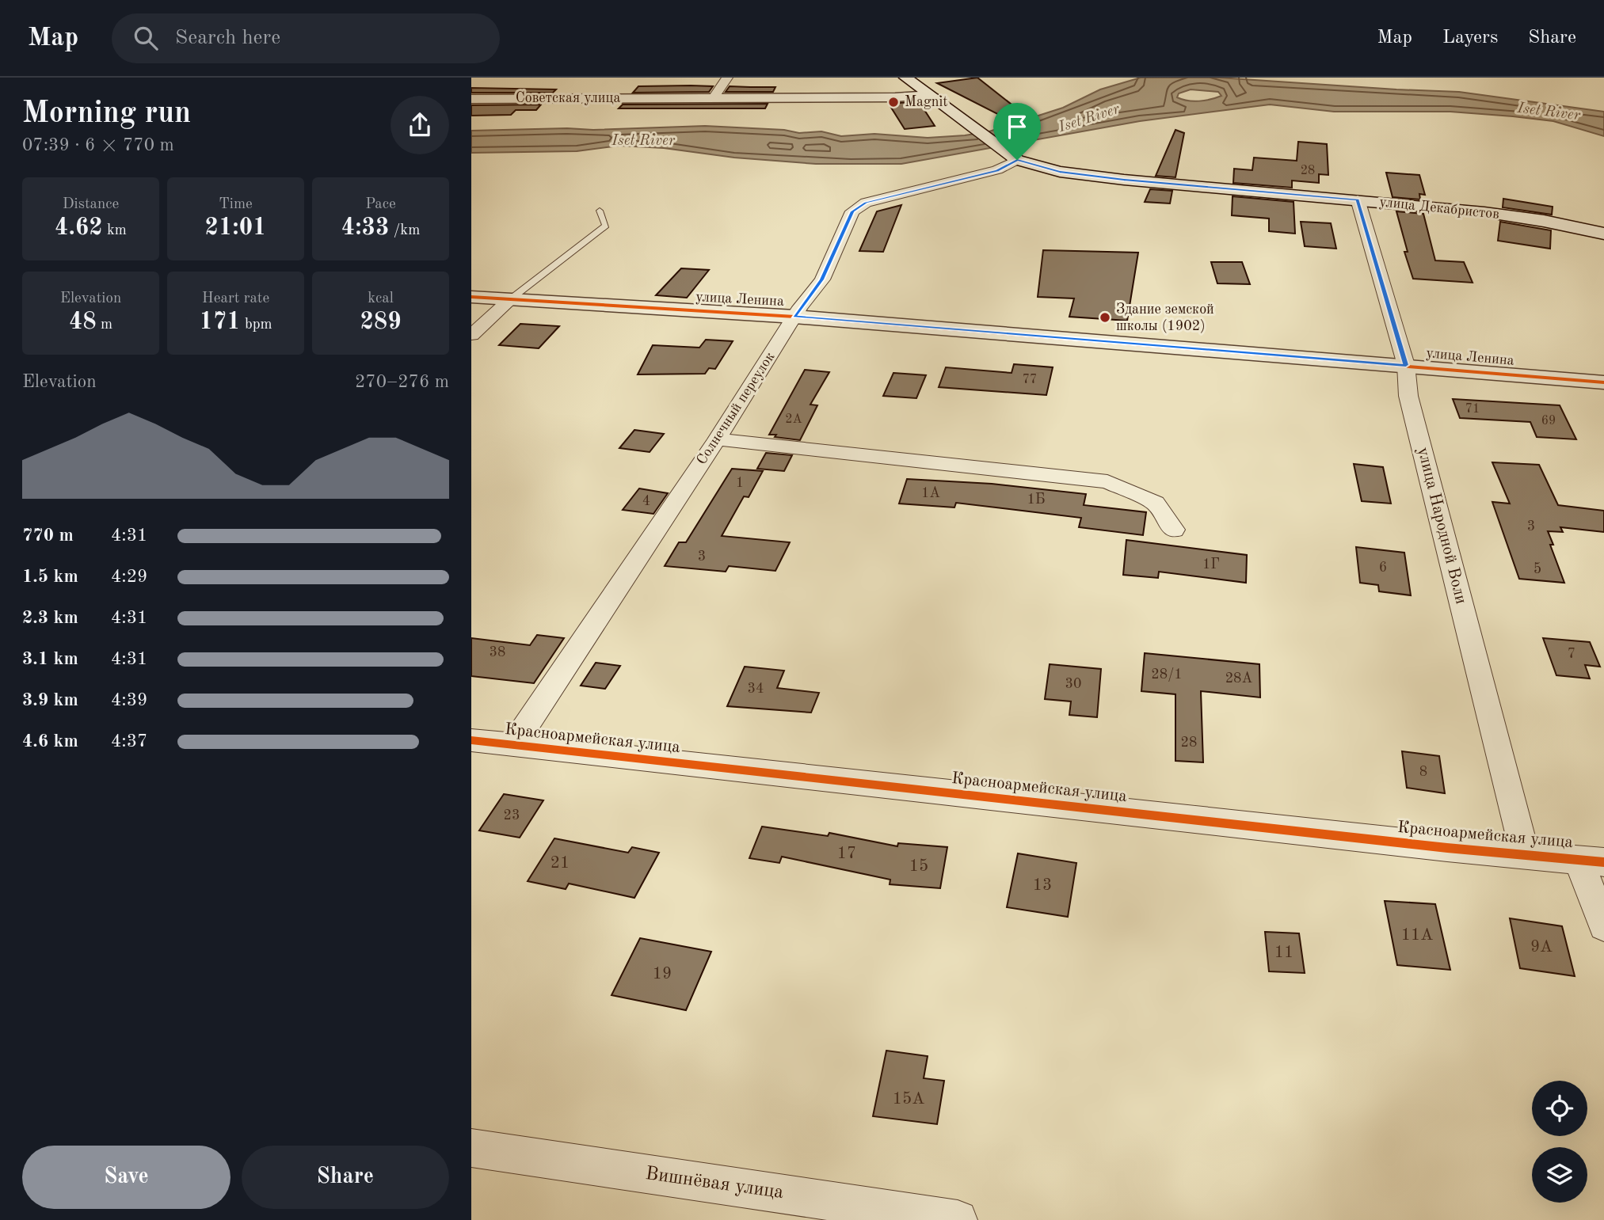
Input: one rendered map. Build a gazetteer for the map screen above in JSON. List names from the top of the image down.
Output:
{
  "streets": {
    "street": [
      "Советская улица",
      "улица Декабристов",
      "улица Ленина",
      "Солнечный переулок",
      "улица Народной Воли",
      "Красноармейская улица",
      "Вишнёвая улица"
    ]
  },
  "crossings": [
    ["улица Декабристов", "Солнечный переулок"],
    ["улица Декабристов", "улица Народной Воли"],
    ["улица Ленина", "Солнечный переулок"],
    ["улица Ленина", "улица Народной Воли"],
    ["Солнечный переулок", "Красноармейская улица"],
    ["улица Народной Воли", "Красноармейская улица"]
  ],
  "water": ["Iset River"],
  "places": ["Magnit", "Здание земской школы (1902)"],
  "house_numbers": [
    "28",
    "77",
    "71",
    "2А",
    "69",
    "1",
    "1А",
    "1Б",
    "4",
    "3",
    "3",
    "1Г",
    "6",
    "5",
    "38",
    "7",
    "28/1",
    "28А",
    "30",
    "34",
    "28",
    "8",
    "23",
    "17",
    "21",
    "15",
    "13",
    "11А",
    "9А",
    "11",
    "19",
    "15А"
  ],
  "page": {
    "header": "Map",
    "search": "Search here",
    "nav": ["Map", "Layers", "Share"],
    "heading": ["Morning run", "07:39 · 6 × 770 m"],
    "stats": [
      ["Distance", "4.62 km"],
      ["Time", "21:01"],
      ["Pace", "4:33 /km"],
      ["Elevation", "48 m"],
      ["Heart rate", "171 bpm"],
      ["kcal", "289"]
    ],
    "chart": ["Elevation", "270–276 m"],
    "list": [
      {
        "name": "770 m",
        "note": "4:31"
      },
      {
        "name": "1.5 km",
        "note": "4:29"
      },
      {
        "name": "2.3 km",
        "note": "4:31"
      },
      {
        "name": "3.1 km",
        "note": "4:31"
      },
      {
        "name": "3.9 km",
        "note": "4:39"
      },
      {
        "name": "4.6 km",
        "note": "4:37"
      }
    ],
    "buttons": ["Save", "Share"]
  }
}
